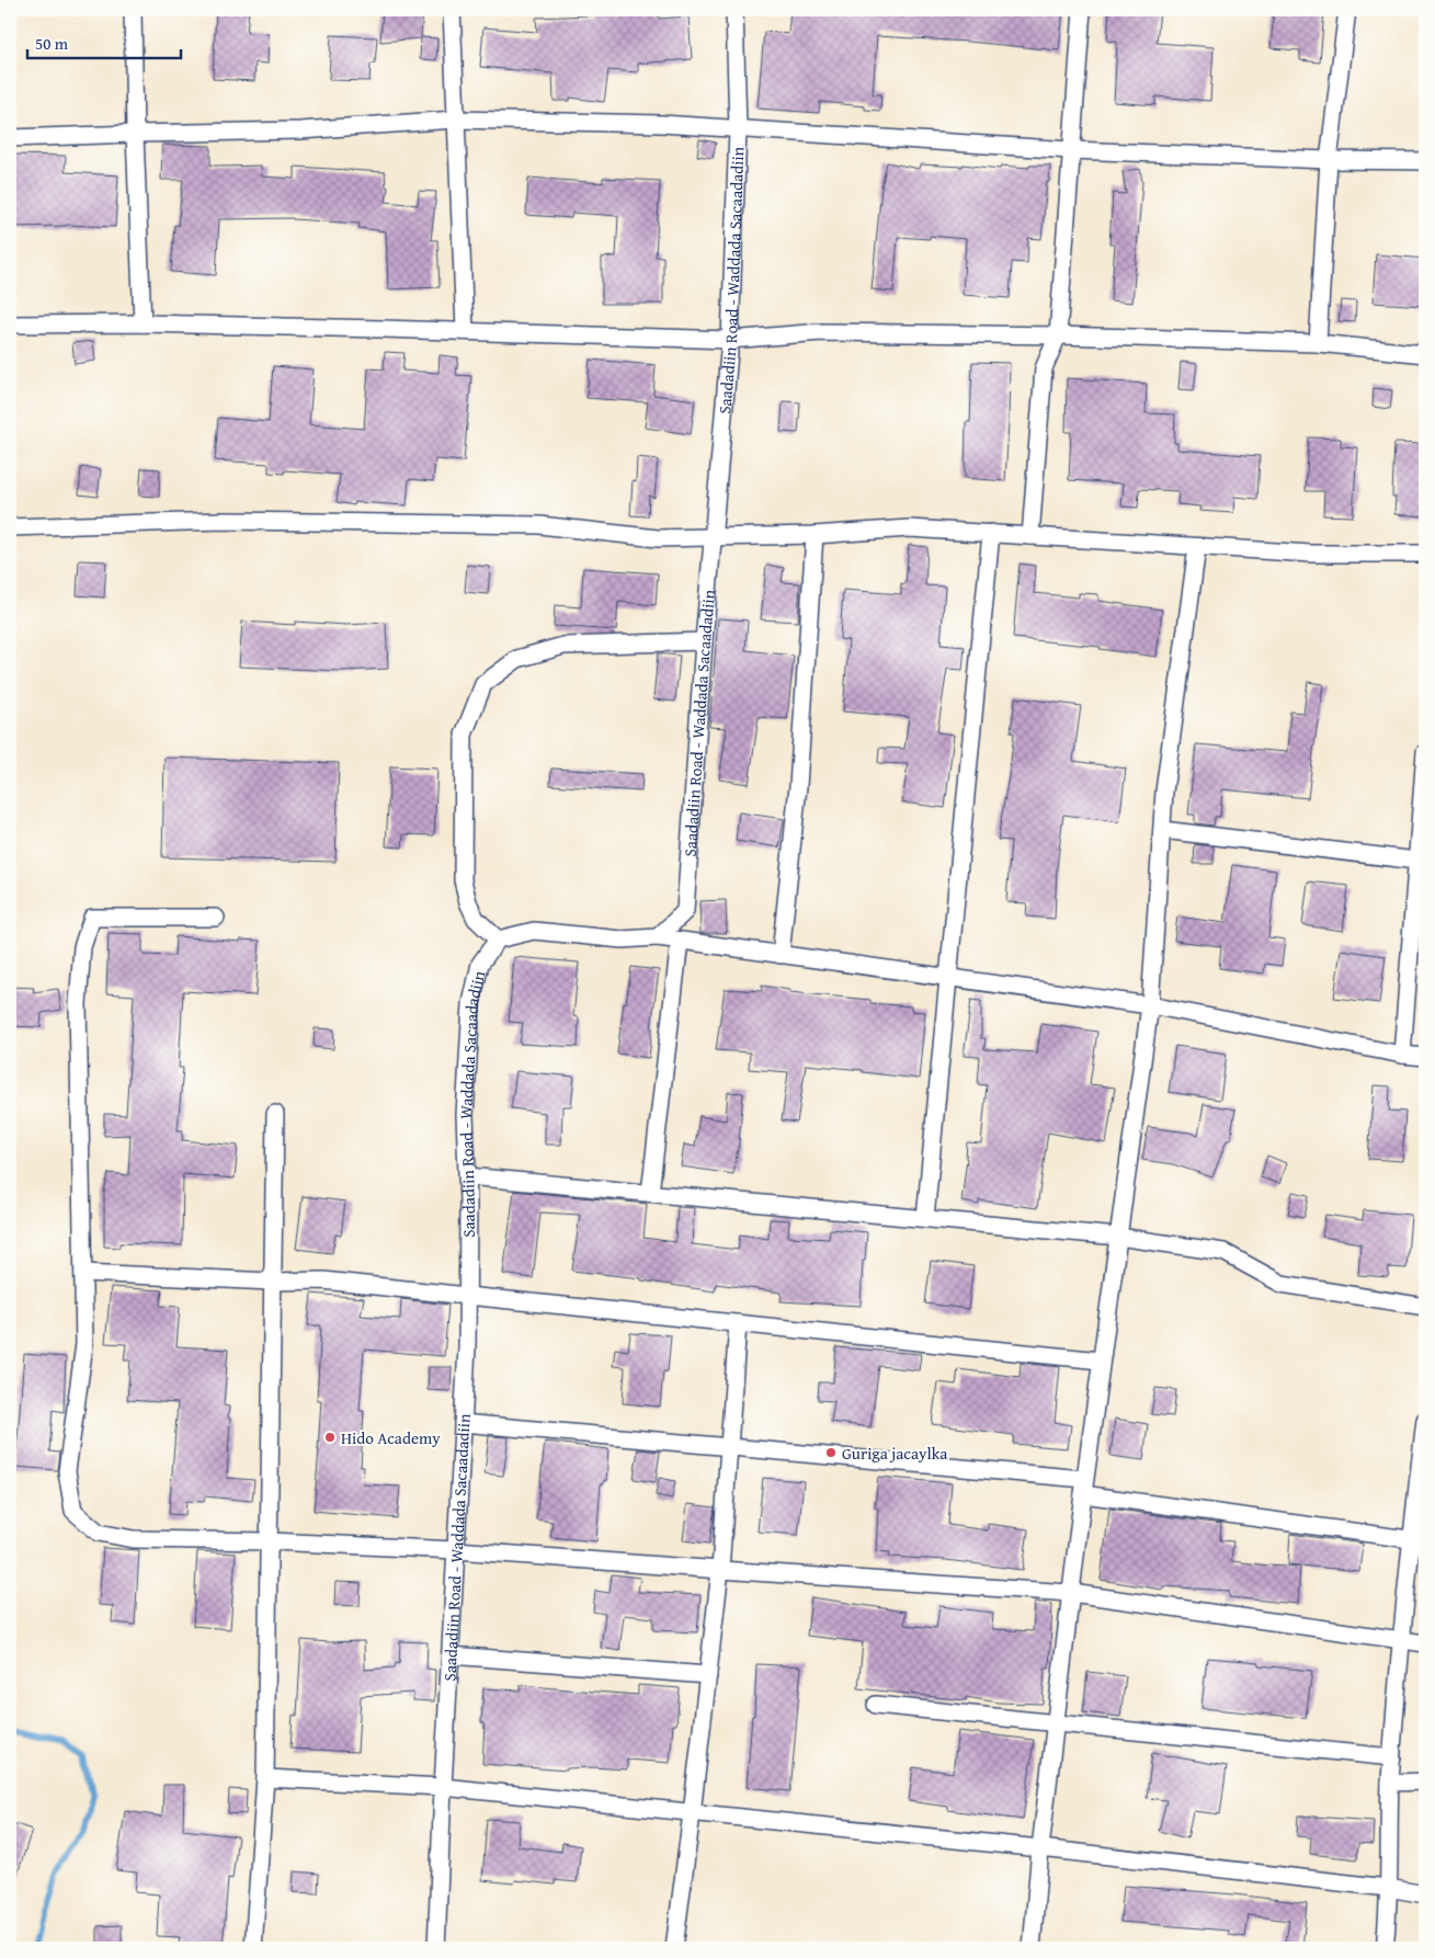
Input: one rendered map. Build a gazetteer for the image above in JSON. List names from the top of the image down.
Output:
{
  "streets": {
    "street": ["Saadadiin Road - Waddada Sacaadadiin"]
  },
  "places": ["Hido Academy", "Guriga jacaylka"],
  "scale_bar": "50 m"
}
